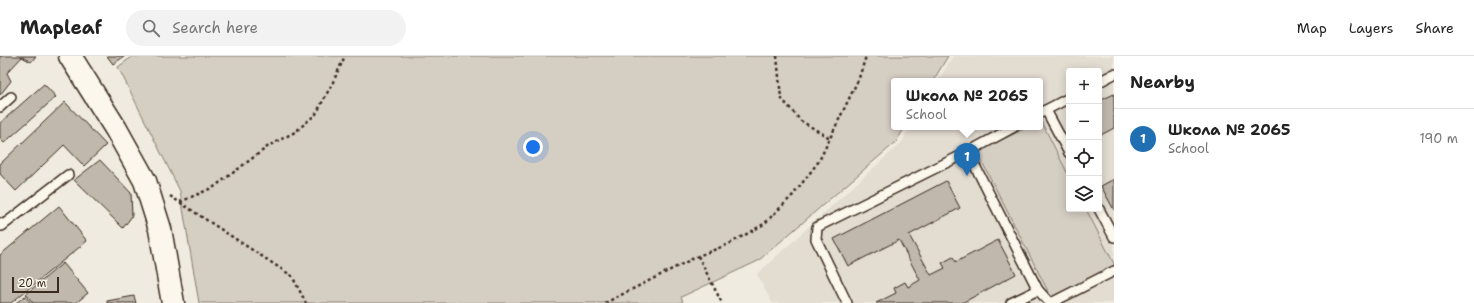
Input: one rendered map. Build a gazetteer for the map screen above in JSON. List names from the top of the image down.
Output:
{
  "scale_bar": "20 m",
  "page": {
    "header": "Mapleaf",
    "search": "Search here",
    "nav": ["Map", "Layers", "Share"],
    "heading": "Nearby",
    "map_buttons": ["+", "−"],
    "popup": ["Школа № 2065", "School"],
    "list": [
      {
        "mark": "1",
        "name": "Школа № 2065",
        "note": "School",
        "value": "190 m"
      }
    ],
    "pins": "1",
    "scale": "20 m"
  }
}
